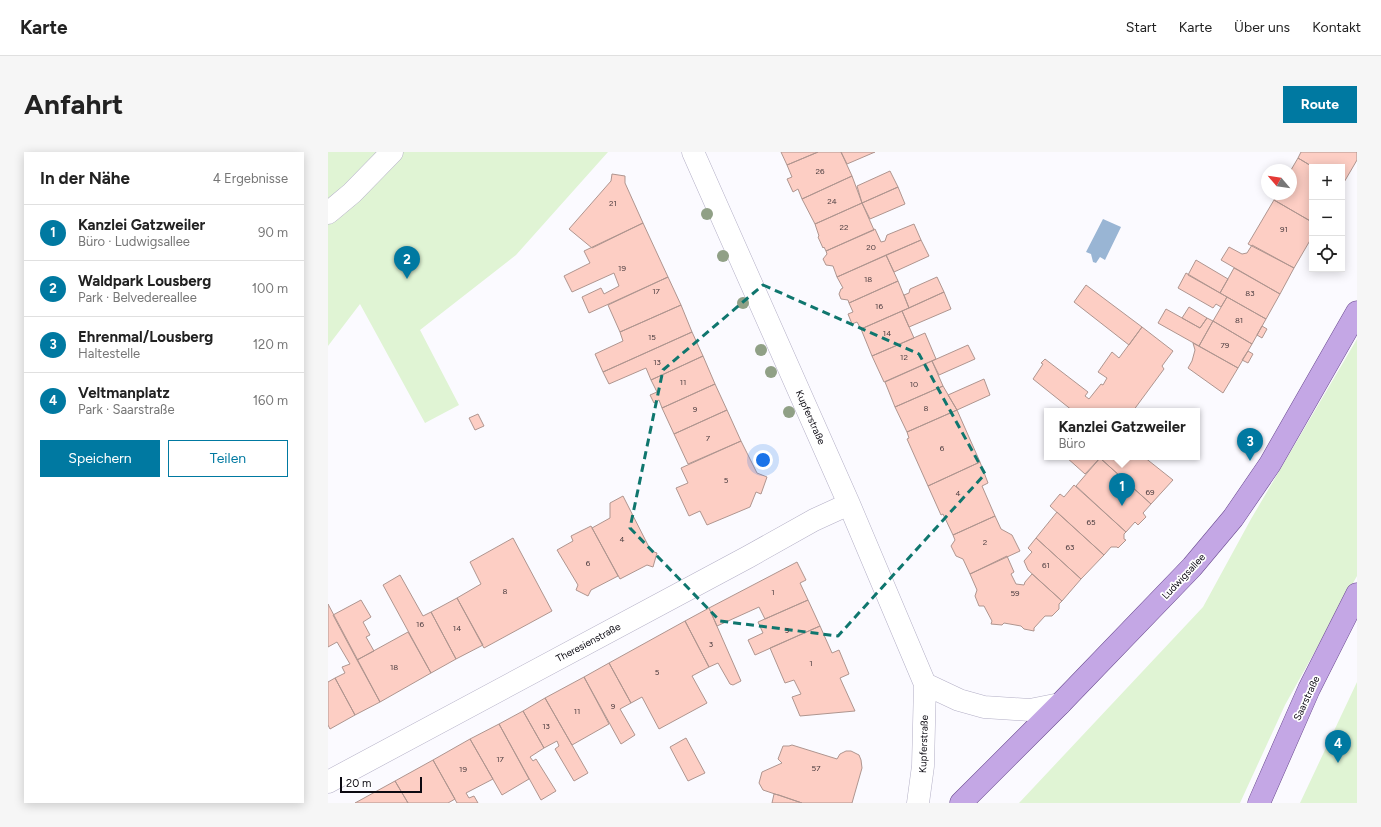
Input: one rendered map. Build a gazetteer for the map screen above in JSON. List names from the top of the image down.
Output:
{
  "streets": {
    "main road": ["Ludwigsallee", "Saarstraße"],
    "street": ["Kupferstraße", "Theresienstraße"]
  },
  "crossings": [
    ["Kupferstraße", "Theresienstraße"]
  ],
  "house_numbers": [
    "26",
    "24",
    "21",
    "22",
    "91",
    "20",
    "19",
    "18",
    "17",
    "83",
    "16",
    "81",
    "14",
    "15",
    "79",
    "12",
    "13",
    "11",
    "10",
    "8",
    "9",
    "7",
    "6",
    "5",
    "69",
    "4",
    "65",
    "4",
    "2",
    "63",
    "6",
    "61",
    "8",
    "1",
    "59",
    "16",
    "14",
    "3",
    "3",
    "1",
    "18",
    "5",
    "9",
    "11",
    "13",
    "17",
    "57",
    "19"
  ],
  "scale_bar": "20 m",
  "north": "top left",
  "page": {
    "header": "Karte",
    "nav": [
      "Start",
      "Karte",
      "Über uns",
      "Kontakt"
    ],
    "buttons": [
      "Route",
      ["Speichern", "Teilen"]
    ],
    "title": "Anfahrt",
    "heading": ["In der Nähe", "4 Ergebnisse"],
    "map_buttons": ["+", "−"],
    "list": [
      {
        "mark": "1",
        "name": "Kanzlei Gatzweiler",
        "note": "Büro · Ludwigsallee",
        "value": "90 m"
      },
      {
        "mark": "2",
        "name": "Waldpark Lousberg",
        "note": "Park · Belvedereallee",
        "value": "100 m"
      },
      {
        "mark": "3",
        "name": "Ehrenmal/Lousberg",
        "note": "Haltestelle",
        "value": "120 m"
      },
      {
        "mark": "4",
        "name": "Veltmanplatz",
        "note": "Park · Saarstraße",
        "value": "160 m"
      }
    ],
    "pins": [
      "2",
      "3",
      "1",
      "4"
    ],
    "popup": ["Kanzlei Gatzweiler", "Büro"],
    "scale": "20 m"
  }
}
